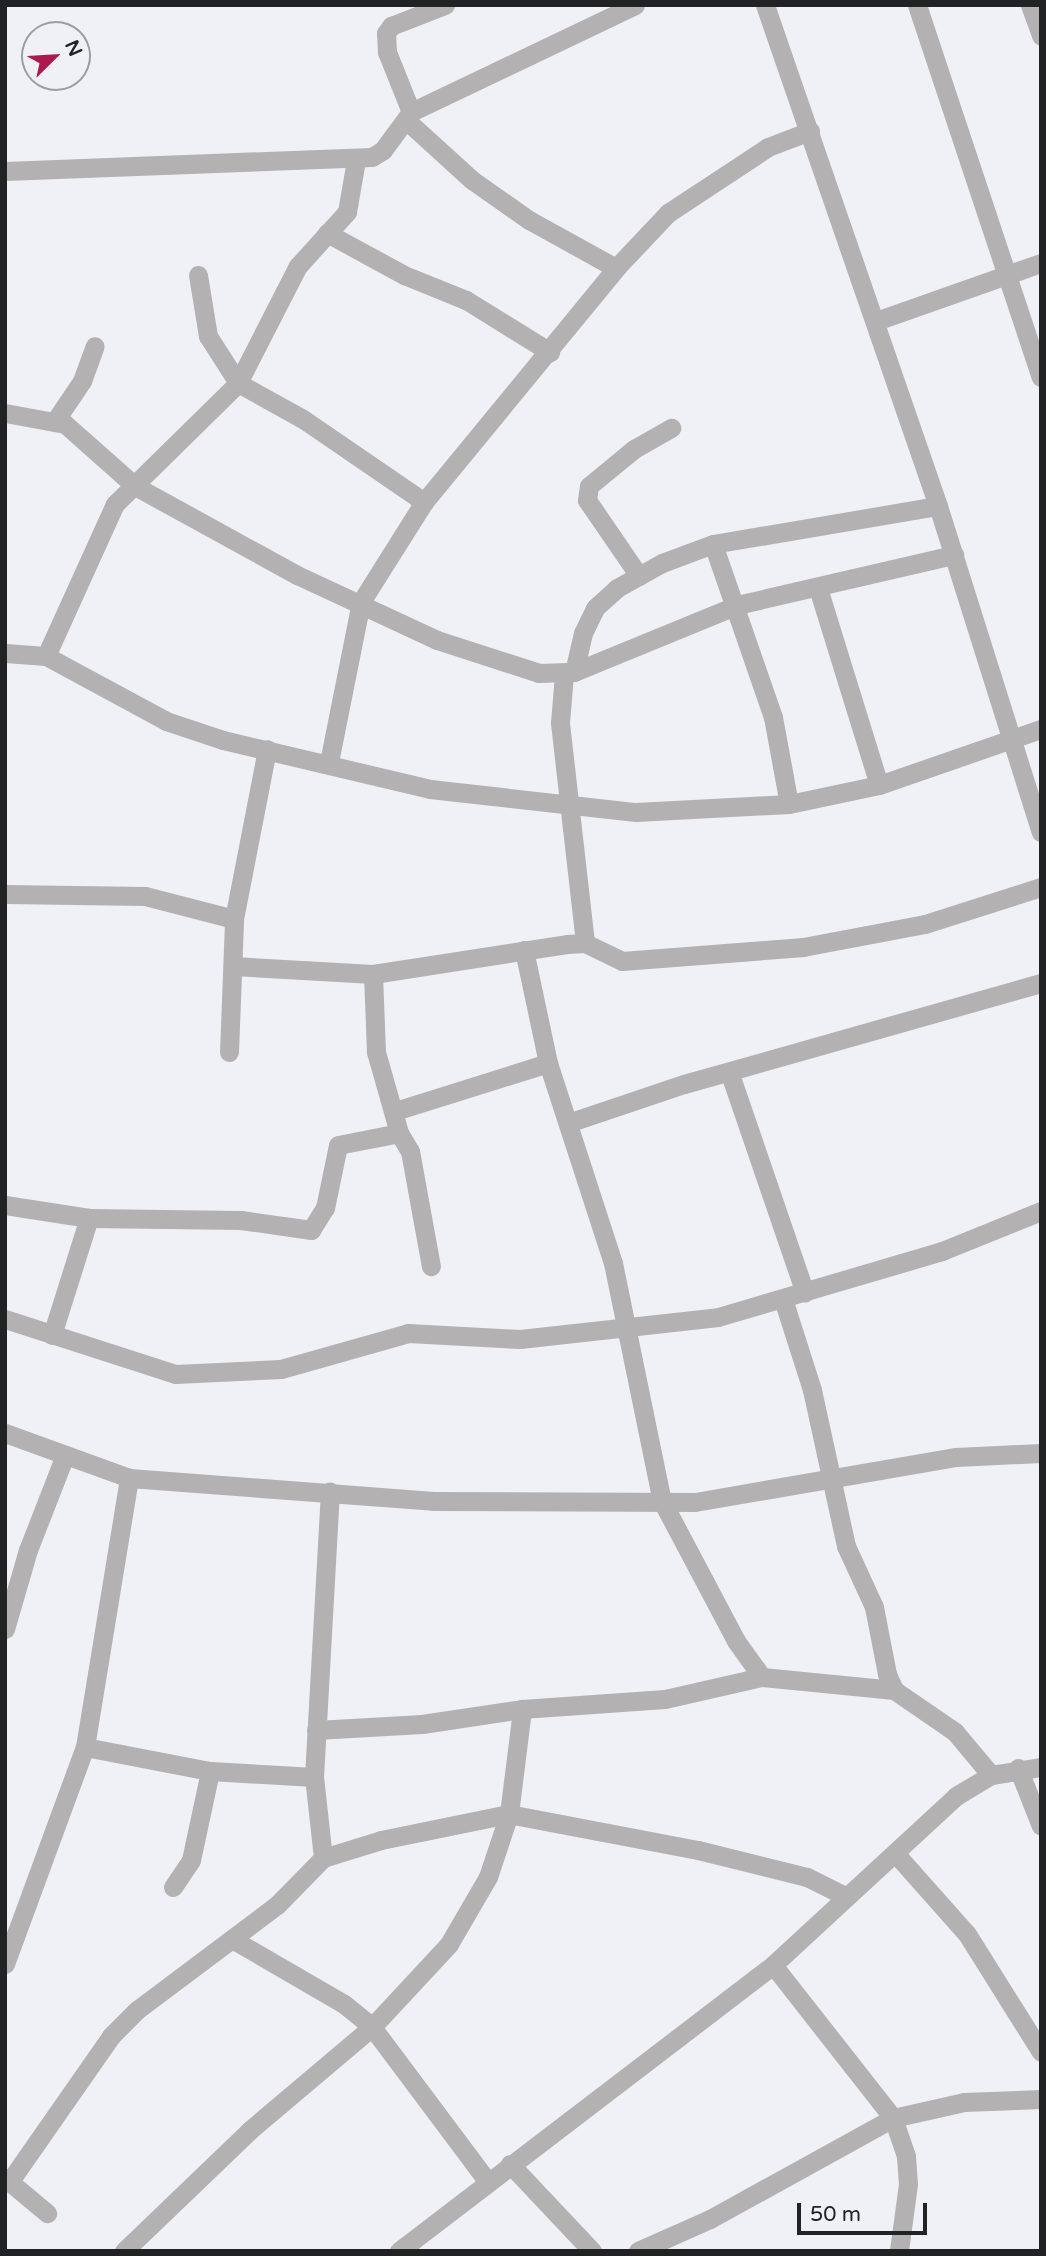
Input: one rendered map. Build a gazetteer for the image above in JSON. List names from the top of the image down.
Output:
{
  "scale_bar": "50 m",
  "north": "top right"
}
